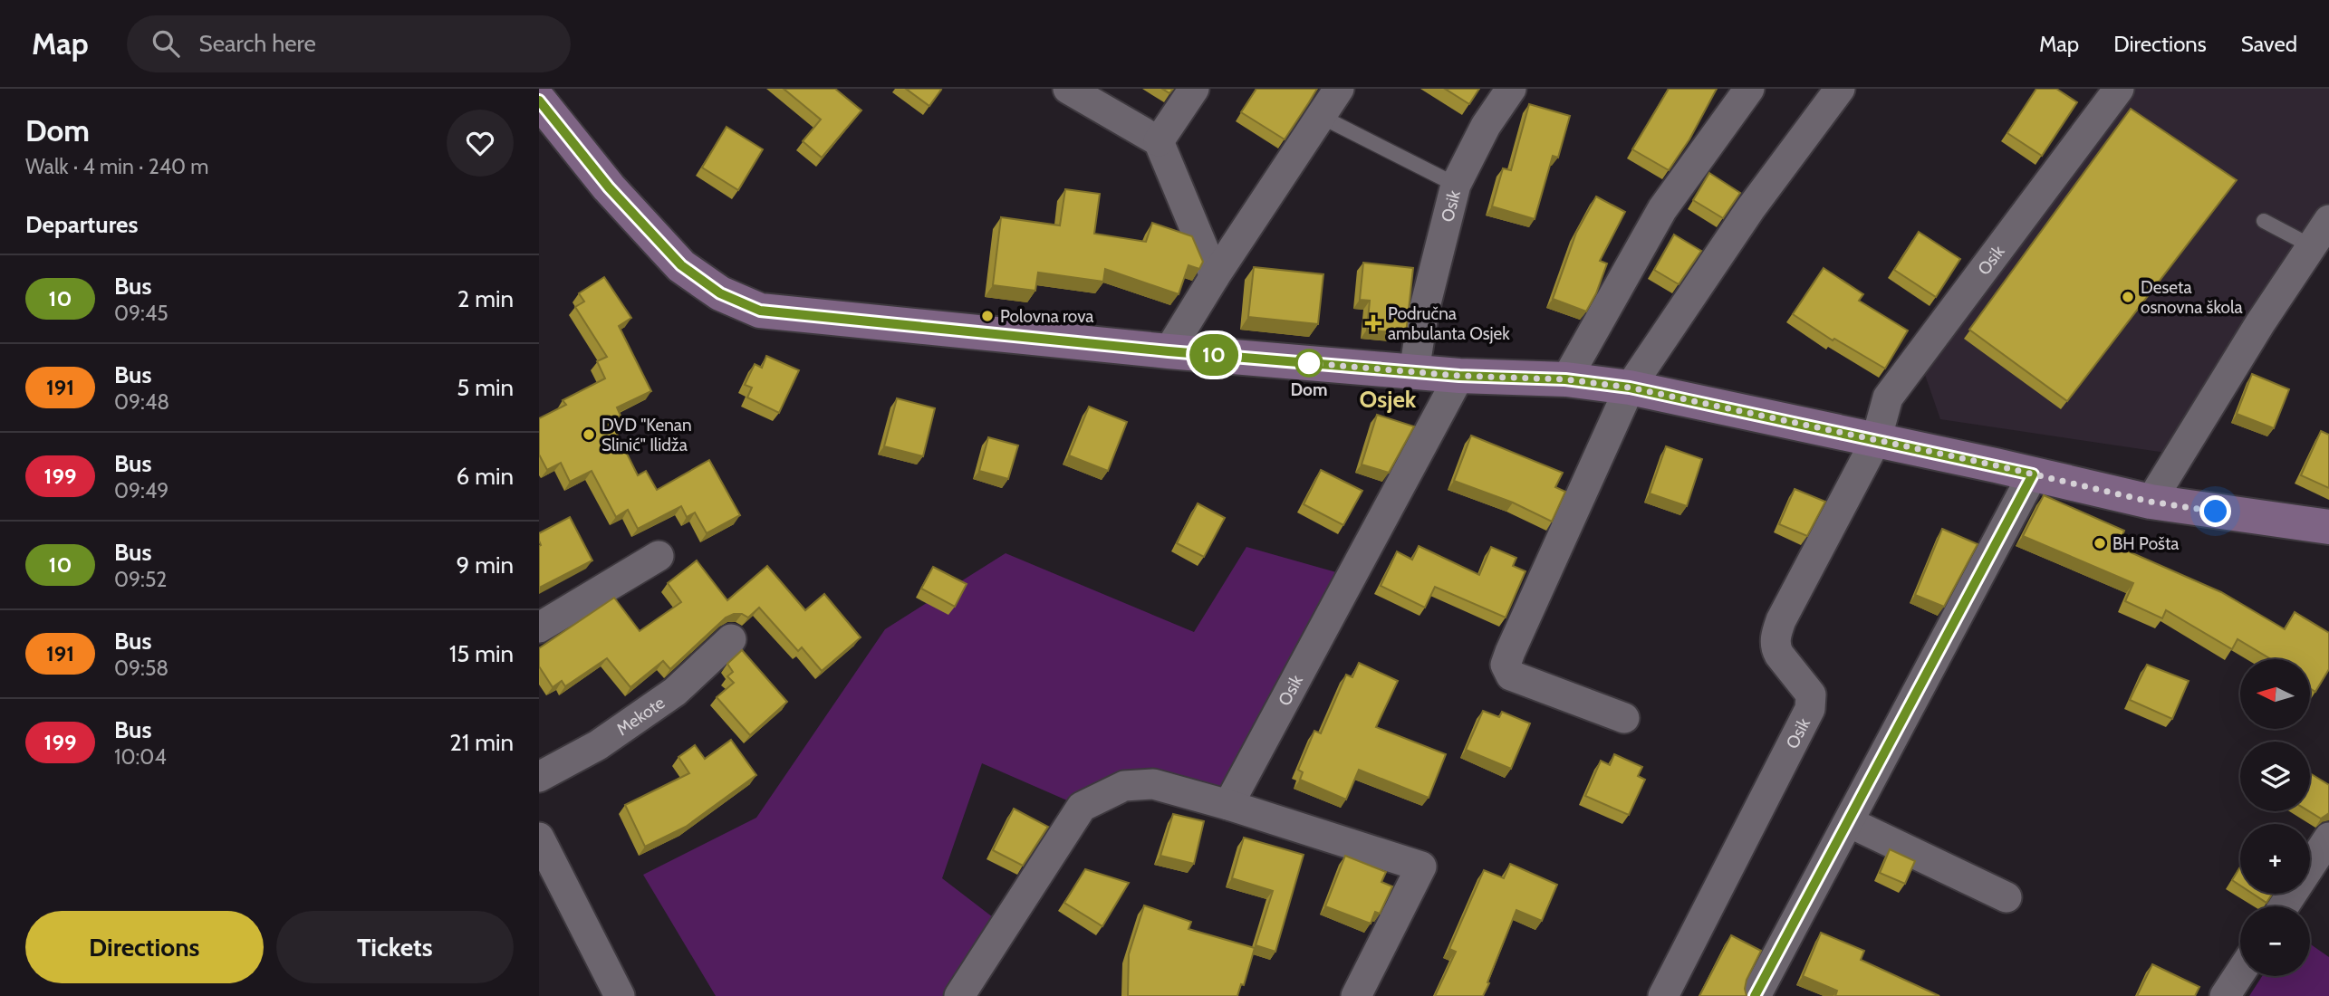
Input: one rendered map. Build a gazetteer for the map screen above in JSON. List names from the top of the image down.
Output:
{
  "streets": {
    "street": ["Osik", "Mekote"]
  },
  "districts": ["Osjek"],
  "places": {
    "other": [
      "Deseta osnovna škola",
      "Polovna rova",
      "Dom",
      "DVD \"Kenan Slinić\" Ilidža",
      "BH Pošta"
    ],
    "health": ["Područna ambulanta Osjek"]
  },
  "lines": ["bus line 10"],
  "north": "left",
  "page": {
    "header": "Map",
    "search": "Search here",
    "nav": ["Map", "Directions", "Saved"],
    "heading": [
      ["Dom", "Walk · 4 min · 240 m"],
      "Departures"
    ],
    "on_map": "10",
    "list": [
      {
        "mark": "10",
        "name": "Bus",
        "note": "09:45",
        "value": "2 min"
      },
      {
        "mark": "191",
        "name": "Bus",
        "note": "09:48",
        "value": "5 min"
      },
      {
        "mark": "199",
        "name": "Bus",
        "note": "09:49",
        "value": "6 min"
      },
      {
        "mark": "10",
        "name": "Bus",
        "note": "09:52",
        "value": "9 min"
      },
      {
        "mark": "191",
        "name": "Bus",
        "note": "09:58",
        "value": "15 min"
      },
      {
        "mark": "199",
        "name": "Bus",
        "note": "10:04",
        "value": "21 min"
      }
    ],
    "map_buttons": ["+", "−"],
    "buttons": ["Directions", "Tickets"]
  }
}
